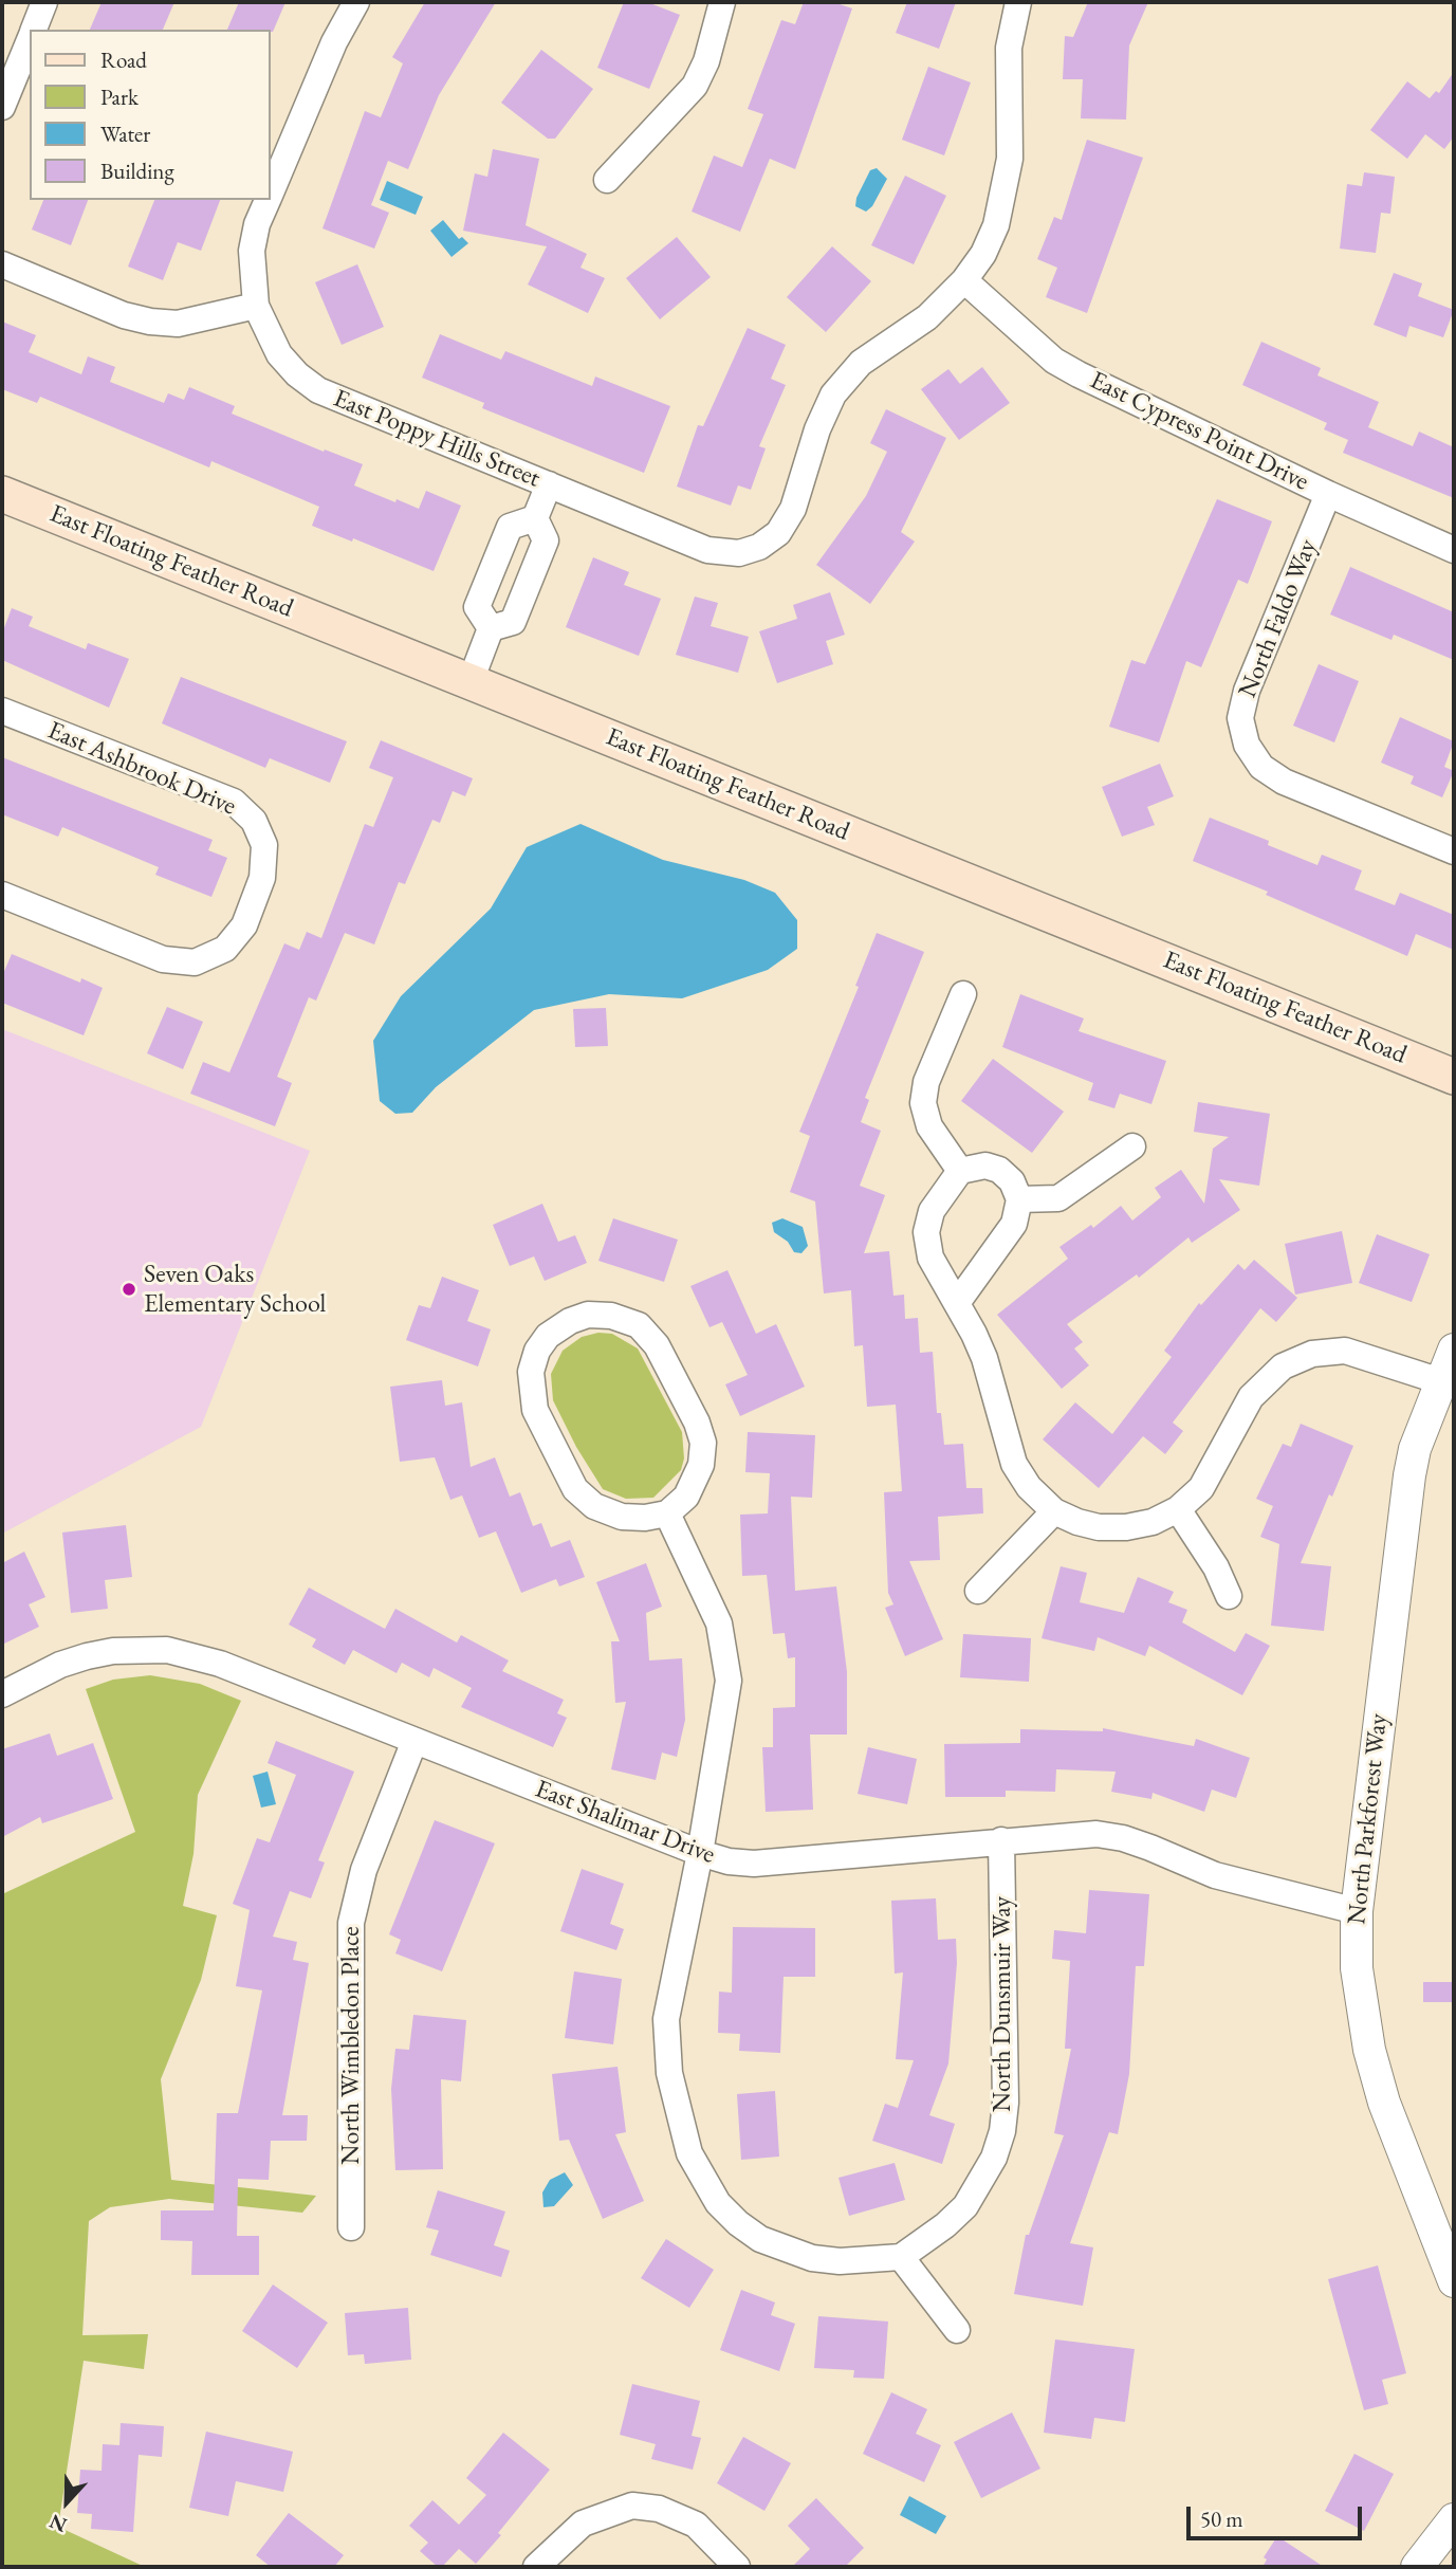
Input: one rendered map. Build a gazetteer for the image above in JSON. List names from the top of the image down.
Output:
{
  "streets": {
    "main road": ["East Floating Feather Road"],
    "street": [
      "East Cypress Point Drive",
      "East Poppy Hills Street",
      "North Faldo Way",
      "East Ashbrook Drive",
      "North Parkforest Way",
      "East Shalimar Drive",
      "North Dunsmuir Way",
      "North Wimbledon Place"
    ]
  },
  "crossings": [
    ["East Cypress Point Drive", "East Poppy Hills Street"],
    ["East Cypress Point Drive", "North Faldo Way"],
    ["North Parkforest Way", "East Shalimar Drive"],
    ["East Shalimar Drive", "North Dunsmuir Way"],
    ["East Shalimar Drive", "North Wimbledon Place"]
  ],
  "places": ["Seven Oaks Elementary School"],
  "legend": [
    "Road",
    "Park",
    "Water",
    "Building"
  ],
  "scale_bar": "50 m",
  "north": "bottom"
}
